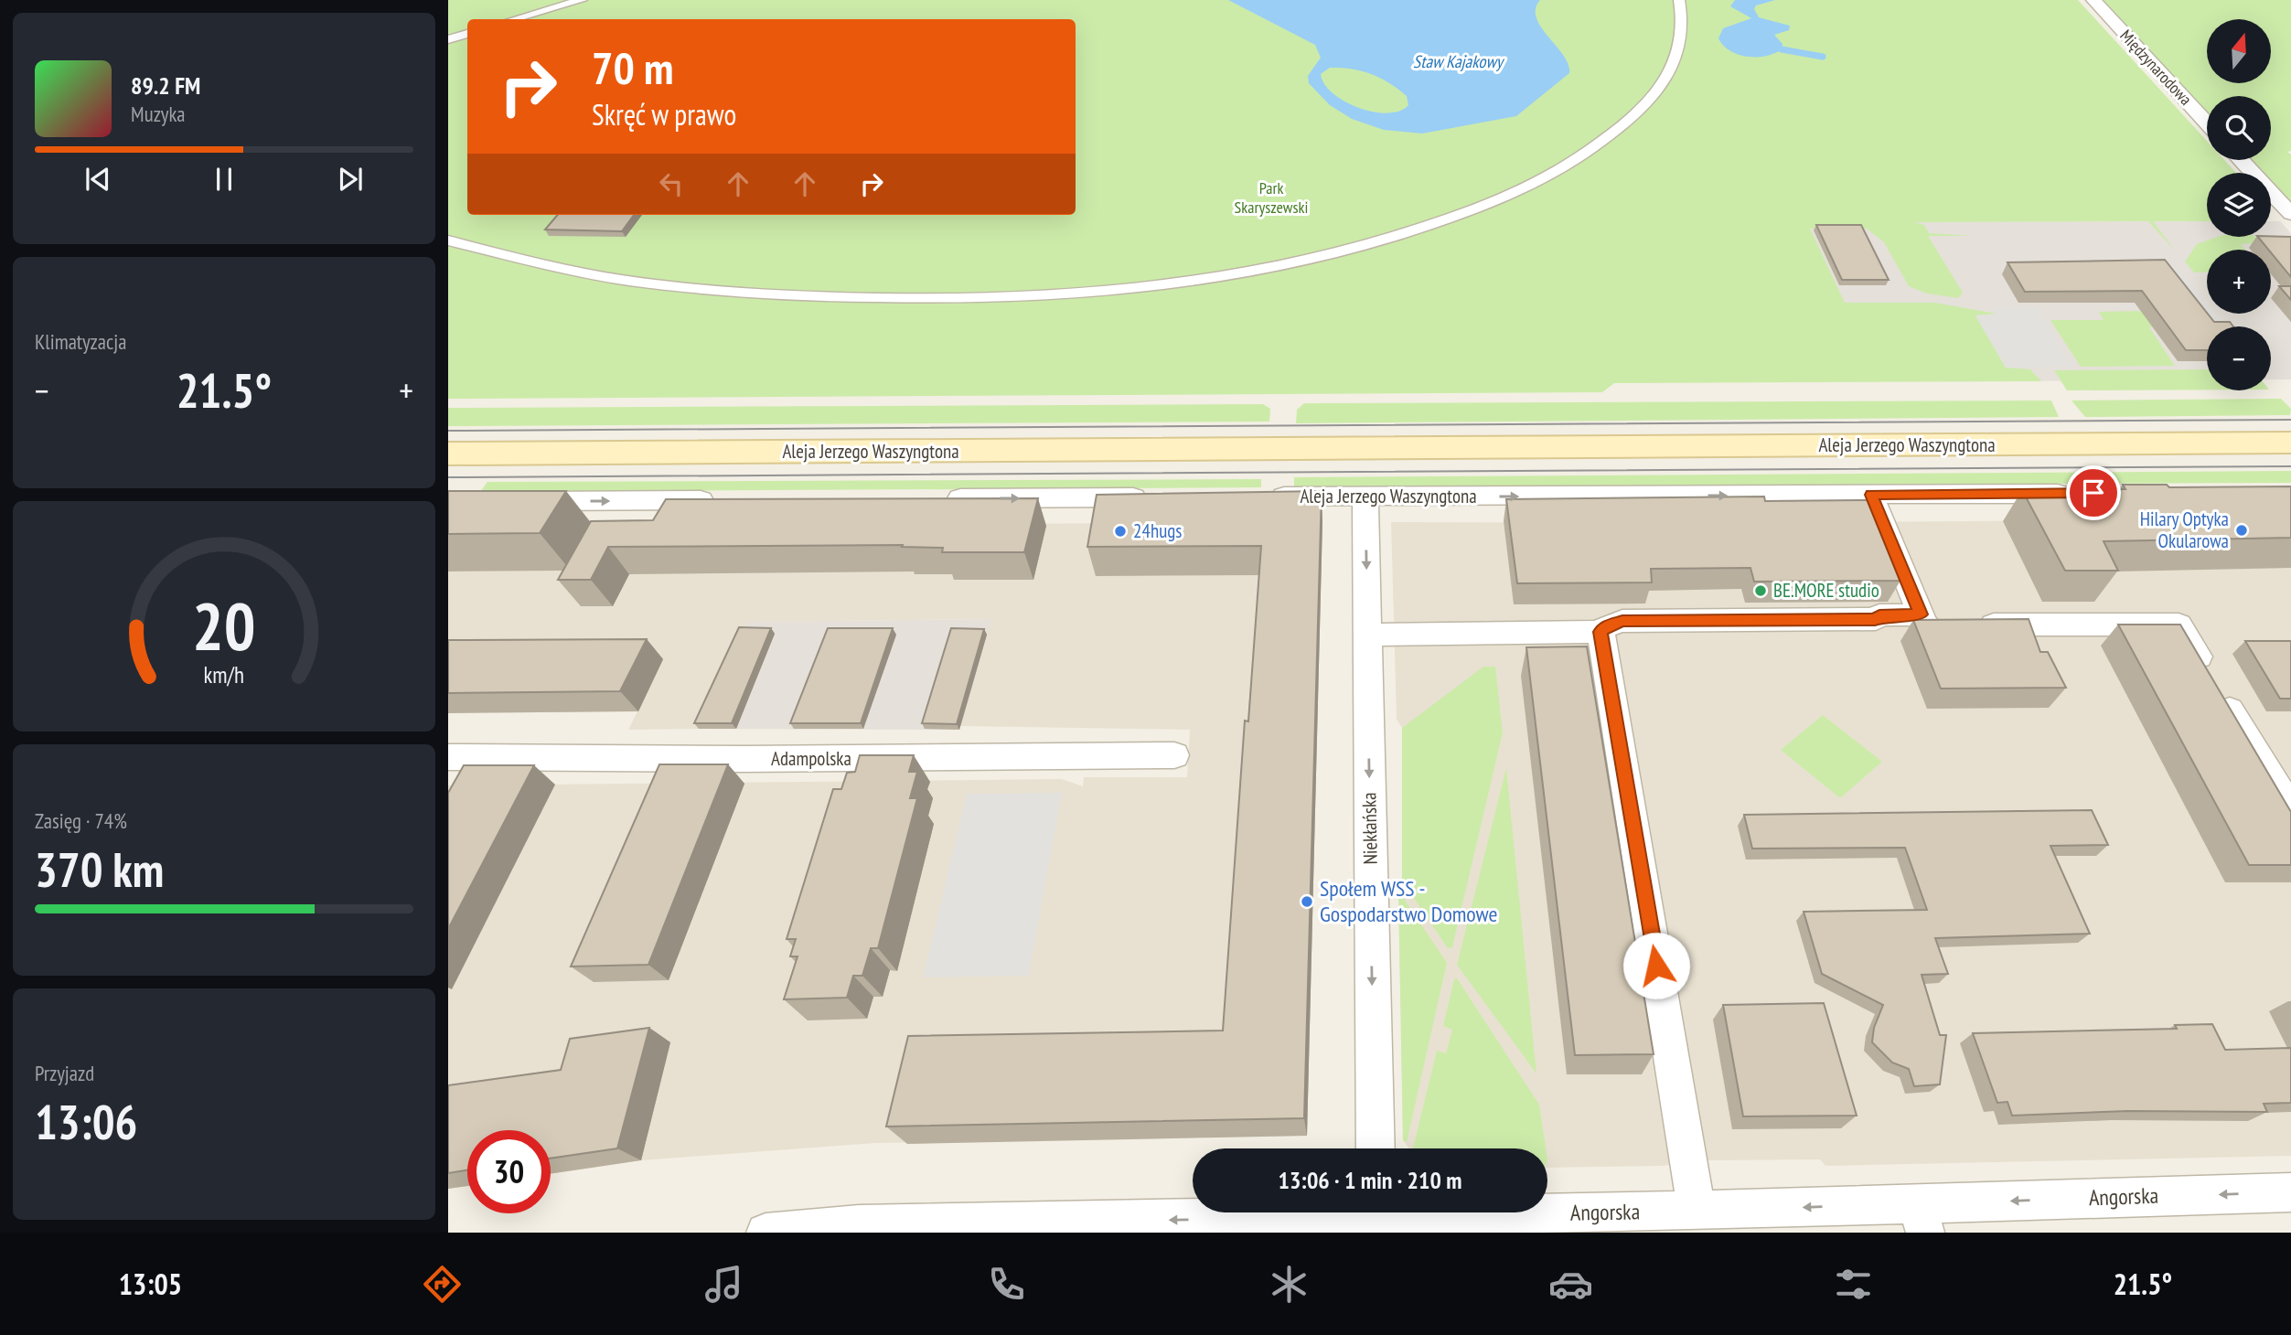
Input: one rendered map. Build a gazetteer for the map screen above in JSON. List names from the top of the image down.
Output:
{
  "streets": {
    "main road": ["Aleja Jerzego Waszyngtona"],
    "street": [
      "Międzynarodowa",
      "Adampolska",
      "Niekłańska",
      "Angorska"
    ]
  },
  "crossings": [
    ["Aleja Jerzego Waszyngtona", "Niekłańska"]
  ],
  "one_way": ["Niekłańska", "Angorska"],
  "water": ["Staw Kajakowy"],
  "parks": ["Park Skaryszewski"],
  "places": [
    "Hilary Optyka Okularowa",
    "24hugs",
    "BE.MORE studio",
    "Społem WSS - Gospodarstwo Domowe"
  ],
  "north": "top",
  "page": {
    "map_buttons": ["+", "−"],
    "turn": ["70 m", "Skręć w prawo"],
    "song": ["89.2 FM", "Muzyka"],
    "tile": [
      "Klimatyzacja",
      ["Zasięg · 74%", "370 km"],
      ["Przyjazd", "13:06"]
    ],
    "heat": ["−", "21.5°", "+"],
    "limit": "30",
    "trip": "13:06 · 1 min · 210 m",
    "tabs": ["13:05", "21.5°"],
    "gauge": ["20", "km/h"]
  }
}
